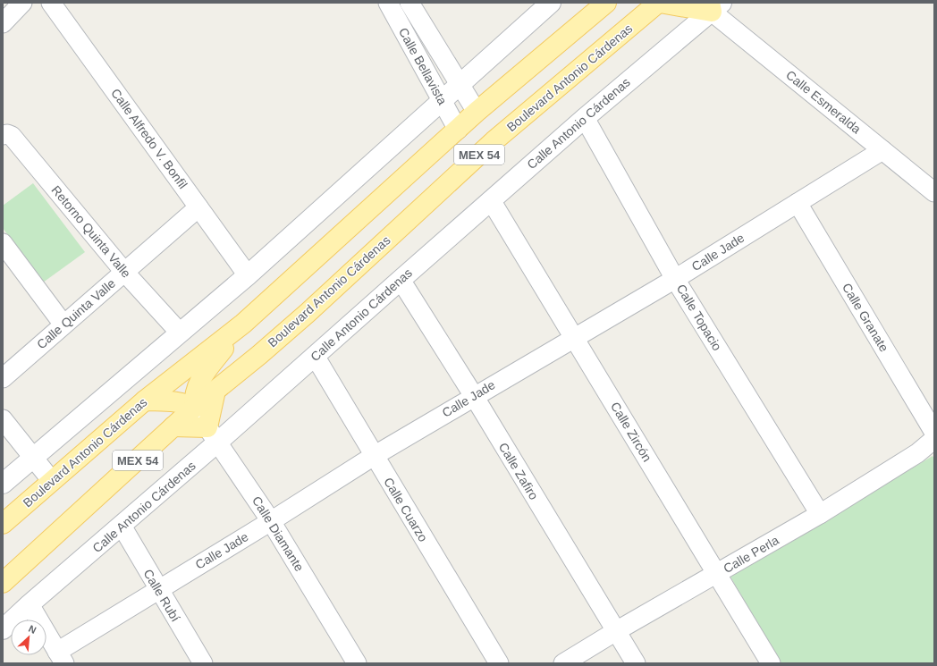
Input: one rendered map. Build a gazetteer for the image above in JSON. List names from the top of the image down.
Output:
{
  "streets": {
    "main road": ["Boulevard Antonio Cárdenas", "MEX 54"],
    "street": [
      "Calle Bellavista",
      "Calle Esmeralda",
      "Calle Antonio Cárdenas",
      "Calle Alfredo V. Bonfil",
      "Retorno Quinta Valle",
      "Calle Jade",
      "Calle Quinta Valle",
      "Calle Topacio",
      "Calle Granate",
      "Calle Zircón",
      "Calle Zafiro",
      "Calle Cuarzo",
      "Calle Diamante",
      "Calle Perla",
      "Calle Rubí"
    ]
  },
  "crossings": [
    ["Calle Bellavista", "Boulevard Antonio Cárdenas"],
    ["Boulevard Antonio Cárdenas", "Calle Diamante"],
    ["Calle Esmeralda", "Calle Antonio Cárdenas"],
    ["Calle Esmeralda", "Calle Jade"],
    ["Calle Antonio Cárdenas", "Calle Topacio"],
    ["Calle Antonio Cárdenas", "Calle Zircón"],
    ["Calle Antonio Cárdenas", "Calle Zafiro"],
    ["Calle Antonio Cárdenas", "Calle Cuarzo"],
    ["Calle Antonio Cárdenas", "Calle Diamante"],
    ["Calle Antonio Cárdenas", "Calle Rubí"],
    ["Calle Alfredo V. Bonfil", "Calle Quinta Valle"],
    ["Retorno Quinta Valle", "Calle Quinta Valle"],
    ["Calle Jade", "Calle Topacio"],
    ["Calle Jade", "Calle Granate"],
    ["Calle Jade", "Calle Zircón"],
    ["Calle Jade", "Calle Zafiro"],
    ["Calle Jade", "Calle Cuarzo"],
    ["Calle Jade", "Calle Diamante"],
    ["Calle Jade", "Calle Rubí"],
    ["Calle Topacio", "Calle Perla"],
    ["Calle Zircón", "Calle Perla"],
    ["Calle Zafiro", "Calle Perla"]
  ],
  "north": "top right"
}
